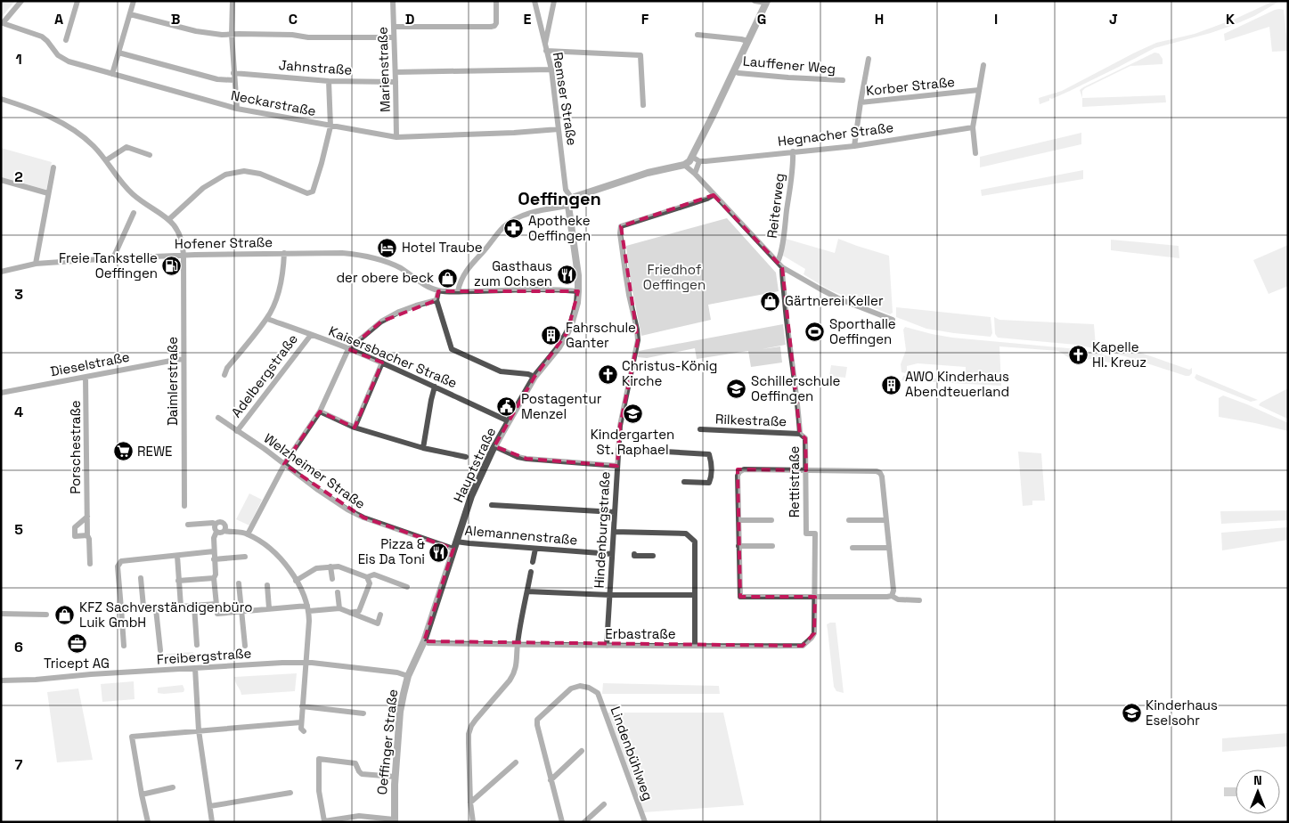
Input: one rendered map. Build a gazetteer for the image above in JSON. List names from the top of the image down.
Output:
{
  "streets": {
    "street": [
      "Lauffener Weg",
      "Jahnstraße",
      "Marienstraße",
      "Korber Straße",
      "Remser Straße",
      "Neckarstraße",
      "Hegnacher Straße",
      "Reiterweg",
      "Hofener Straße",
      "Kaisersbacher Straße",
      "Dieselstraße",
      "Adelbergstraße",
      "Daimlerstraße",
      "Rilkestraße",
      "Porschestraße",
      "Hauptstraße",
      "Welzheimer Straße",
      "Rettistraße",
      "Hindenburgstraße",
      "Alemannenstraße",
      "Erbastraße",
      "Freibergstraße",
      "Oeffinger Straße",
      "Lindenbühlweg"
    ]
  },
  "crossings": [
    ["Jahnstraße", "Marienstraße"],
    ["Marienstraße", "Neckarstraße"],
    ["Korber Straße", "Hegnacher Straße"],
    ["Remser Straße", "Neckarstraße"],
    ["Hegnacher Straße", "Reiterweg"],
    ["Hofener Straße", "Daimlerstraße"],
    ["Kaisersbacher Straße", "Adelbergstraße"],
    ["Kaisersbacher Straße", "Hauptstraße"],
    ["Dieselstraße", "Daimlerstraße"],
    ["Dieselstraße", "Porschestraße"],
    ["Adelbergstraße", "Welzheimer Straße"],
    ["Rilkestraße", "Rettistraße"],
    ["Hauptstraße", "Welzheimer Straße"],
    ["Hauptstraße", "Alemannenstraße"],
    ["Hauptstraße", "Erbastraße"],
    ["Hauptstraße", "Oeffinger Straße"],
    ["Welzheimer Straße", "Alemannenstraße"],
    ["Rettistraße", "Erbastraße"],
    ["Hindenburgstraße", "Alemannenstraße"],
    ["Hindenburgstraße", "Erbastraße"],
    ["Erbastraße", "Oeffinger Straße"],
    ["Freibergstraße", "Oeffinger Straße"]
  ],
  "districts": ["Oeffingen"],
  "parks": ["Friedhof Oeffingen"],
  "places": {
    "pharmacy": ["Apotheke Oeffingen"],
    "hotel": ["Hotel Traube"],
    "fuel station": ["Freie Tankstelle Oeffingen"],
    "restaurant": ["Gasthaus zum Ochsen", "Pizza & Eis Da Toni"],
    "shop": ["der obere beck", "Gärtnerei Keller", "KFZ Sachverständigenbüro Luik GmbH"],
    "sports": ["Sporthalle Oeffingen"],
    "building": ["Fahrschule Ganter", "AWO Kinderhaus Abendteuerland"],
    "church": ["Kapelle Hl. Kreuz", "Christus-König Kirche"],
    "school or university": ["Schillerschule Oeffingen", "Kindergarten St. Raphael", "Kinderhaus Eselsohr"],
    "public building": ["Postagentur Menzel"],
    "supermarket": ["REWE"],
    "office": ["Tricept AG"]
  },
  "north": "top",
  "grid": {
    "columns": [
      "A",
      "B",
      "C",
      "D",
      "E",
      "F",
      "G",
      "H",
      "I",
      "J",
      "K"
    ],
    "rows": [
      "1",
      "2",
      "3",
      "4",
      "5",
      "6",
      "7"
    ]
  }
}
